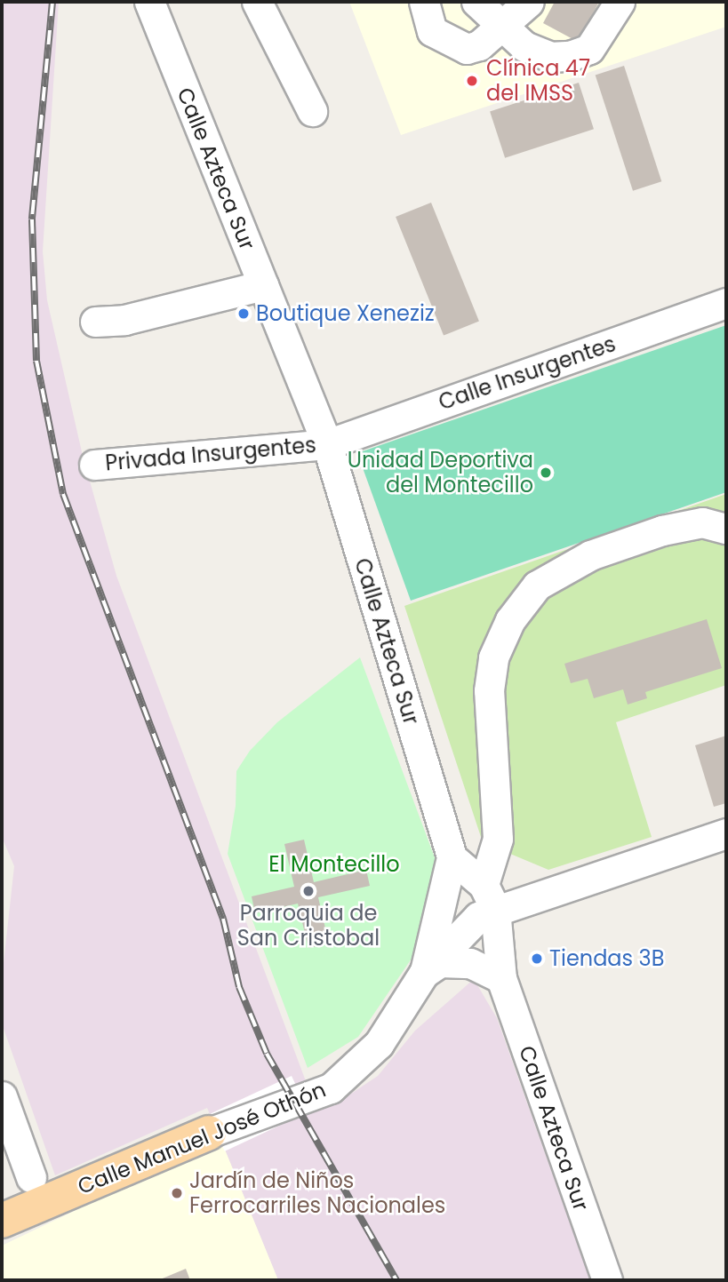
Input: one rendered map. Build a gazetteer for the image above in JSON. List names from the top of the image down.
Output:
{
  "streets": {
    "main road": ["Calle Manuel José Othón"],
    "street": ["Calle Azteca Sur", "Calle Insurgentes", "Privada Insurgentes"]
  },
  "crossings": [
    ["Calle Azteca Sur", "Calle Insurgentes"],
    ["Calle Azteca Sur", "Privada Insurgentes"],
    ["Calle Azteca Sur", "Calle Manuel José Othón"],
    ["Calle Insurgentes", "Privada Insurgentes"]
  ],
  "parks": ["El Montecillo"],
  "places": [
    "Clínica 47 del IMSS",
    "Boutique Xeneziz",
    "Unidad Deportiva del Montecillo",
    "Parroquia de San Cristobal",
    "Tiendas 3B",
    "Jardín de Niños Ferrocarriles Nacionales"
  ]
}
